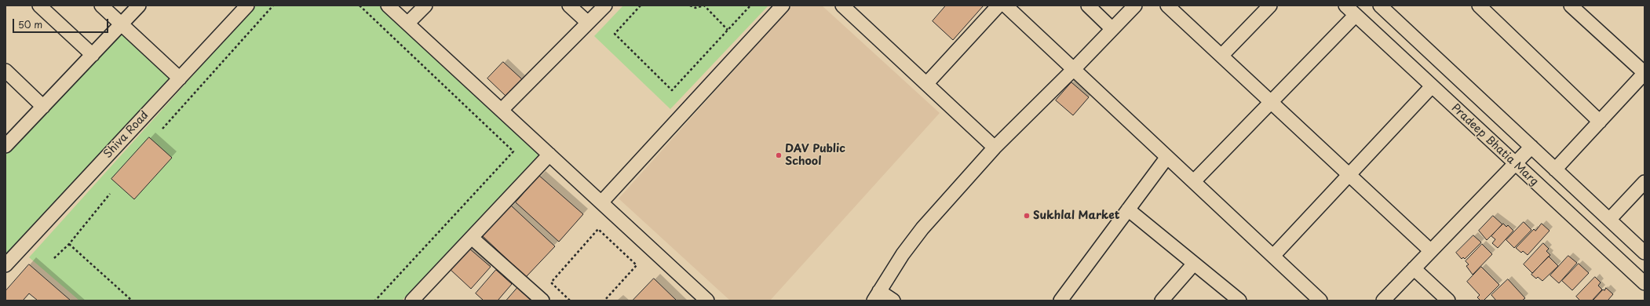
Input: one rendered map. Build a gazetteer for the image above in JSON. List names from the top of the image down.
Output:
{
  "streets": {
    "street": ["Shiva Road", "Pradeep Bhatia Marg"]
  },
  "places": ["DAV Public School", "Sukhlal Market"],
  "scale_bar": "50 m"
}
